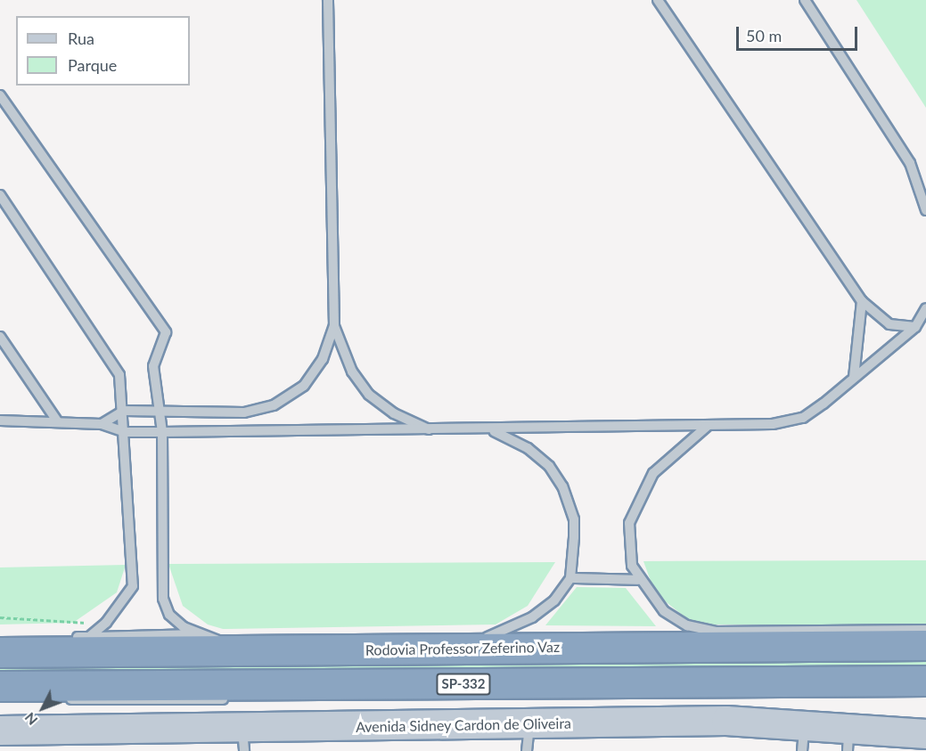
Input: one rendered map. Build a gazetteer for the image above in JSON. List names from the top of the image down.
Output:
{
  "streets": {
    "highway": ["Rodovia Professor Zeferino Vaz", "SP-332"],
    "street": ["Avenida Sidney Cardon de Oliveira"]
  },
  "legend": ["Rua", "Parque"],
  "scale_bar": "50 m",
  "north": "bottom left"
}
